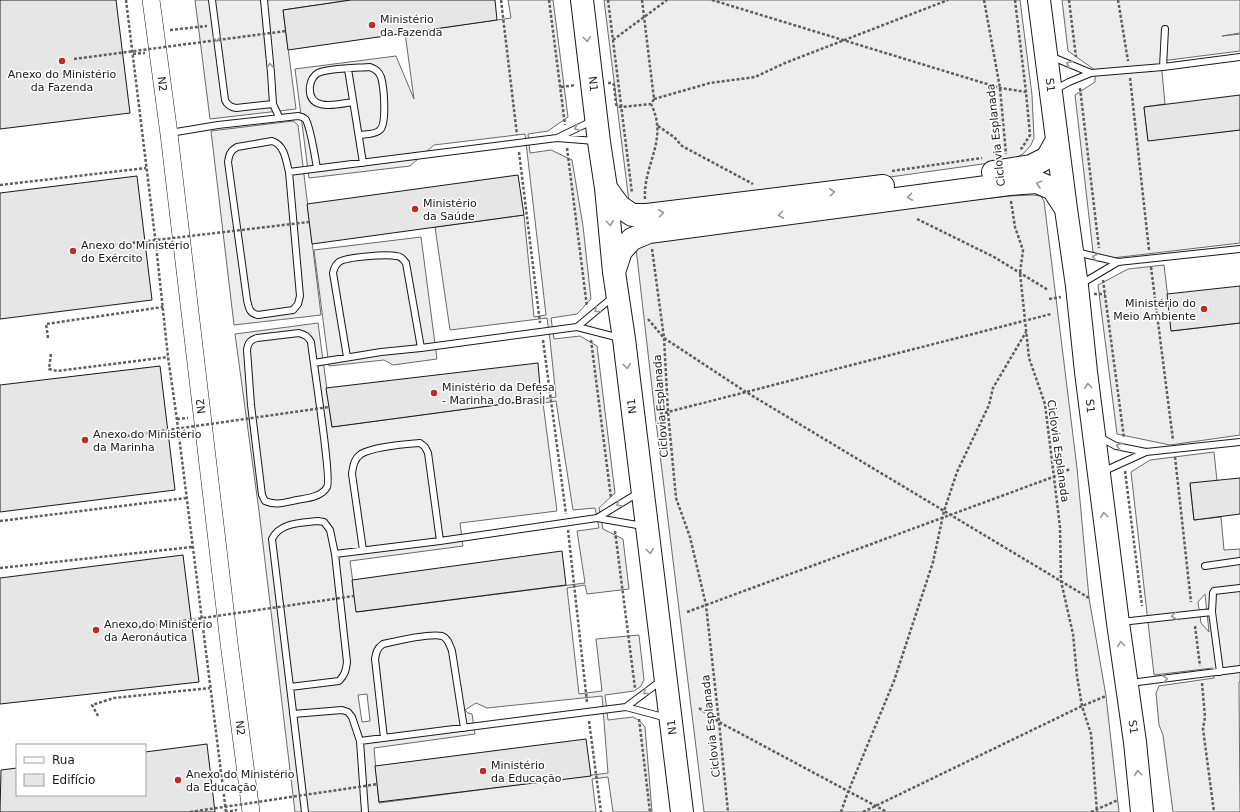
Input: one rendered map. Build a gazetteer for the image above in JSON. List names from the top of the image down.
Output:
{
  "streets": {
    "highway": ["N1", "S1"],
    "main road": ["N2"],
    "path": ["Ciclovia Esplanada"]
  },
  "one_way": ["N1", "S1"],
  "places": [
    "Ministério da Fazenda",
    "Anexo do Ministério da Fazenda",
    "Ministério da Saúde",
    "Anexo do Ministério do Exército",
    "Ministério do Meio Ambiente",
    "Ministério da Defesa - Marinha do Brasil",
    "Anexo do Ministério da Marinha",
    "Anexo do Ministério da Aeronáutica",
    "Ministério da Educação",
    "Anexo do Ministério da Educação"
  ],
  "legend": ["Rua", "Edifício"]
}
